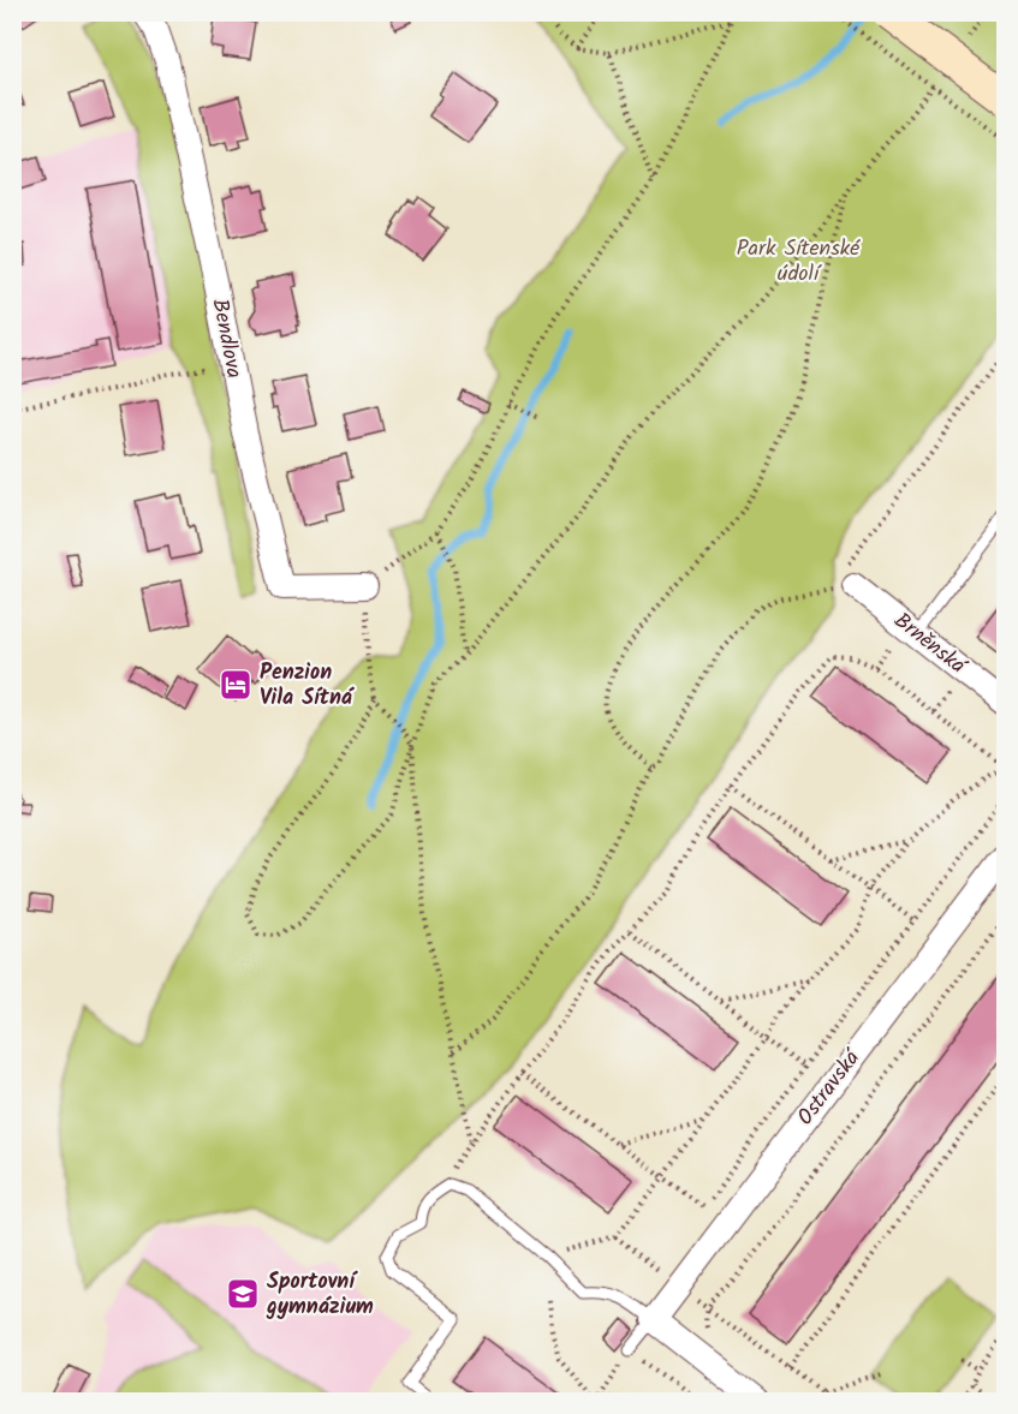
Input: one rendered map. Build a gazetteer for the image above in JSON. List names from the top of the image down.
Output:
{
  "streets": {
    "street": ["Bendlova", "Brněnská", "Ostravská"]
  },
  "parks": ["Park Sítenské údolí"],
  "places": {
    "hotel": ["Penzion Vila Sítná"],
    "school or university": ["Sportovní gymnázium"]
  }
}
